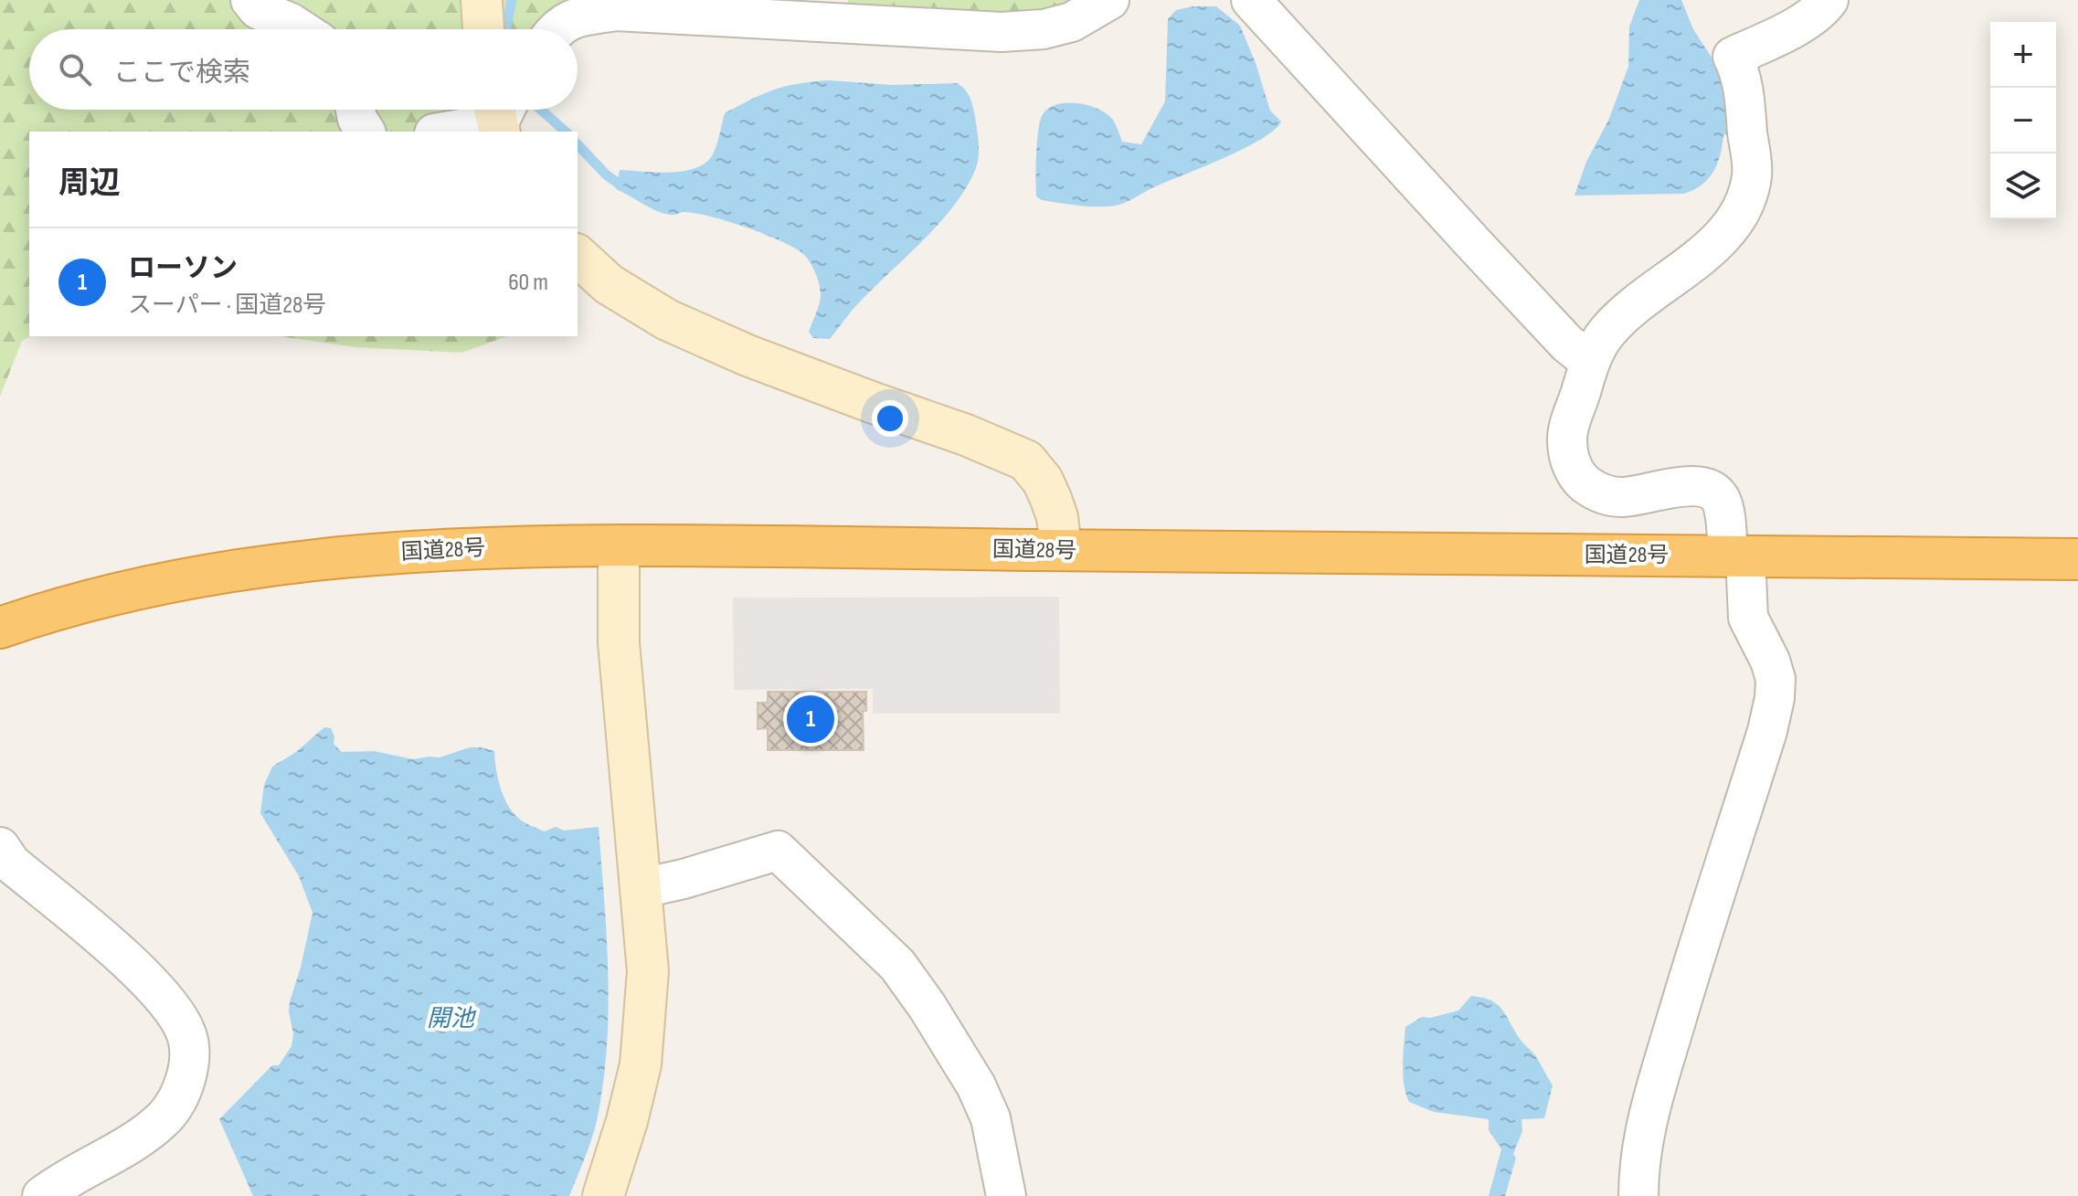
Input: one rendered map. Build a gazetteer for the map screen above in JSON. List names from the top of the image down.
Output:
{
  "streets": {
    "highway": ["国道28号"]
  },
  "water": ["開池"],
  "page": {
    "map_buttons": ["+", "−"],
    "search": "ここで検索",
    "heading": "周辺",
    "list": [
      {
        "mark": "1",
        "name": "ローソン",
        "note": "スーパー · 国道28号",
        "value": "60 m"
      }
    ],
    "pins": "1"
  }
}
